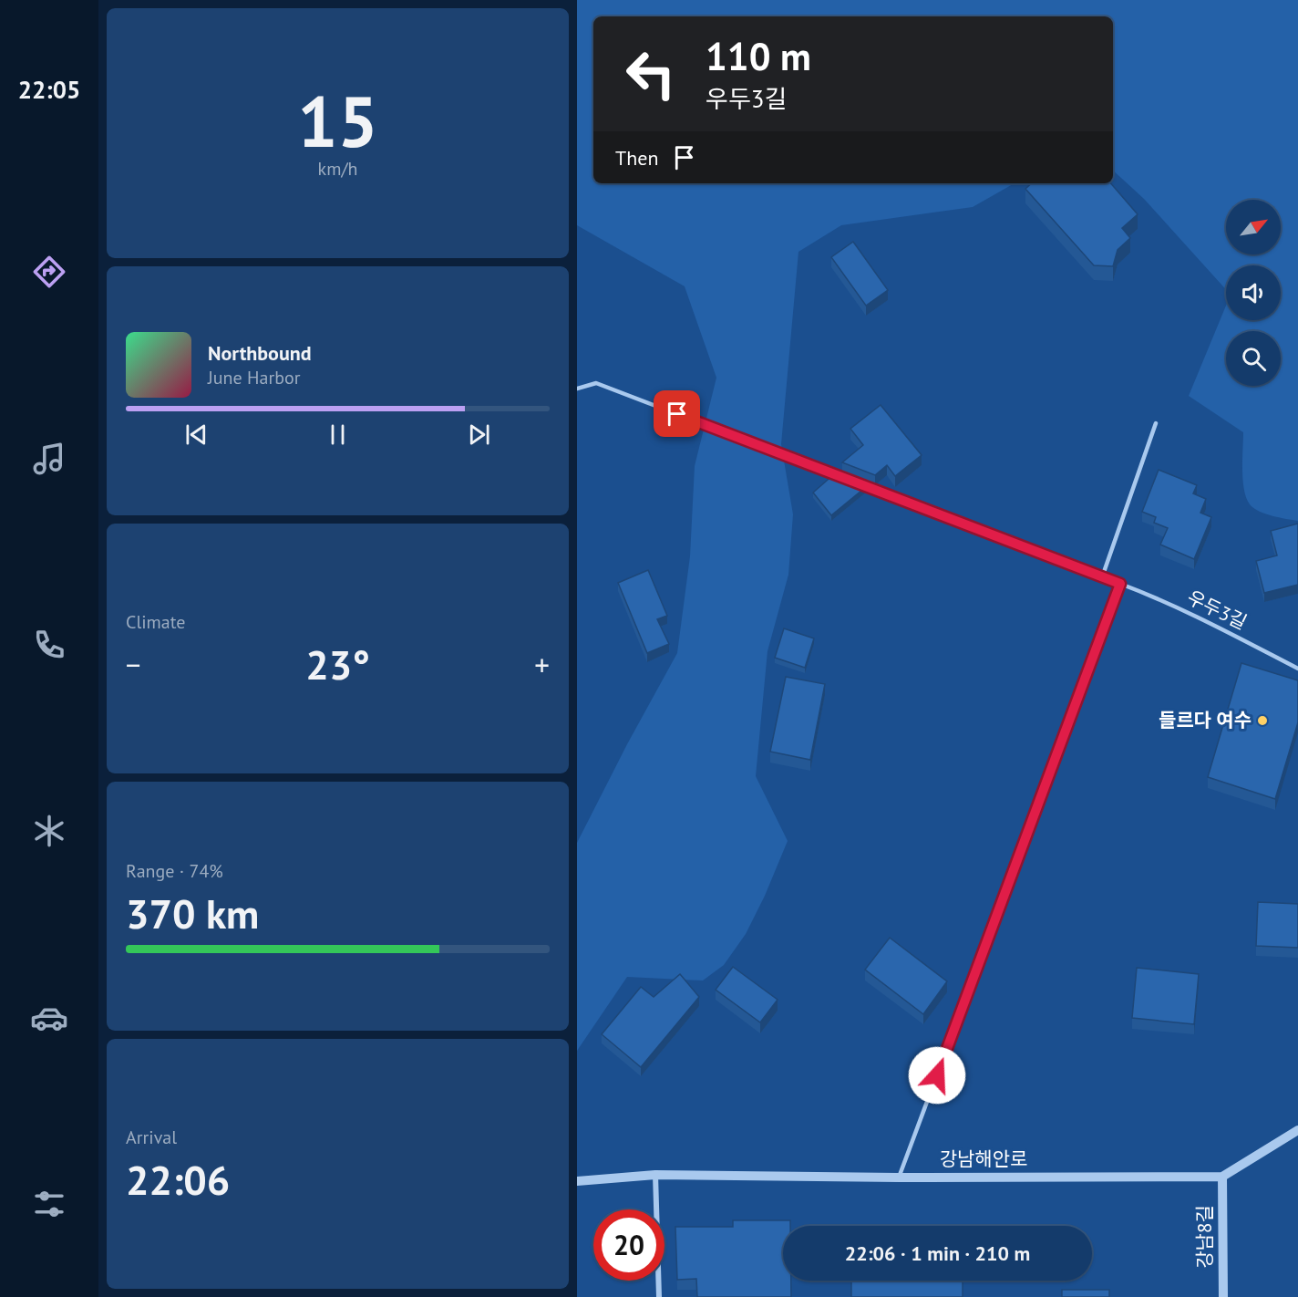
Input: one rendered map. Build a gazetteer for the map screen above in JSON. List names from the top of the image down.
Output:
{
  "streets": {
    "street": ["강남해안로", "강남8길"],
    "lane": ["우두3길"]
  },
  "crossings": [
    ["강남해안로", "강남8길"]
  ],
  "places": ["들르다 여수"],
  "north": "top right",
  "page": {
    "tabs": "22:05",
    "tile": [
      ["15", "km/h"],
      "Climate",
      ["Range · 74%", "370 km"],
      ["Arrival", "22:06"]
    ],
    "turn": ["110 m", "우두3길"],
    "then": "Then",
    "song": ["Northbound", "June Harbor"],
    "heat": ["−", "23°", "+"],
    "limit": "20",
    "trip": "22:06 · 1 min · 210 m"
  }
}
